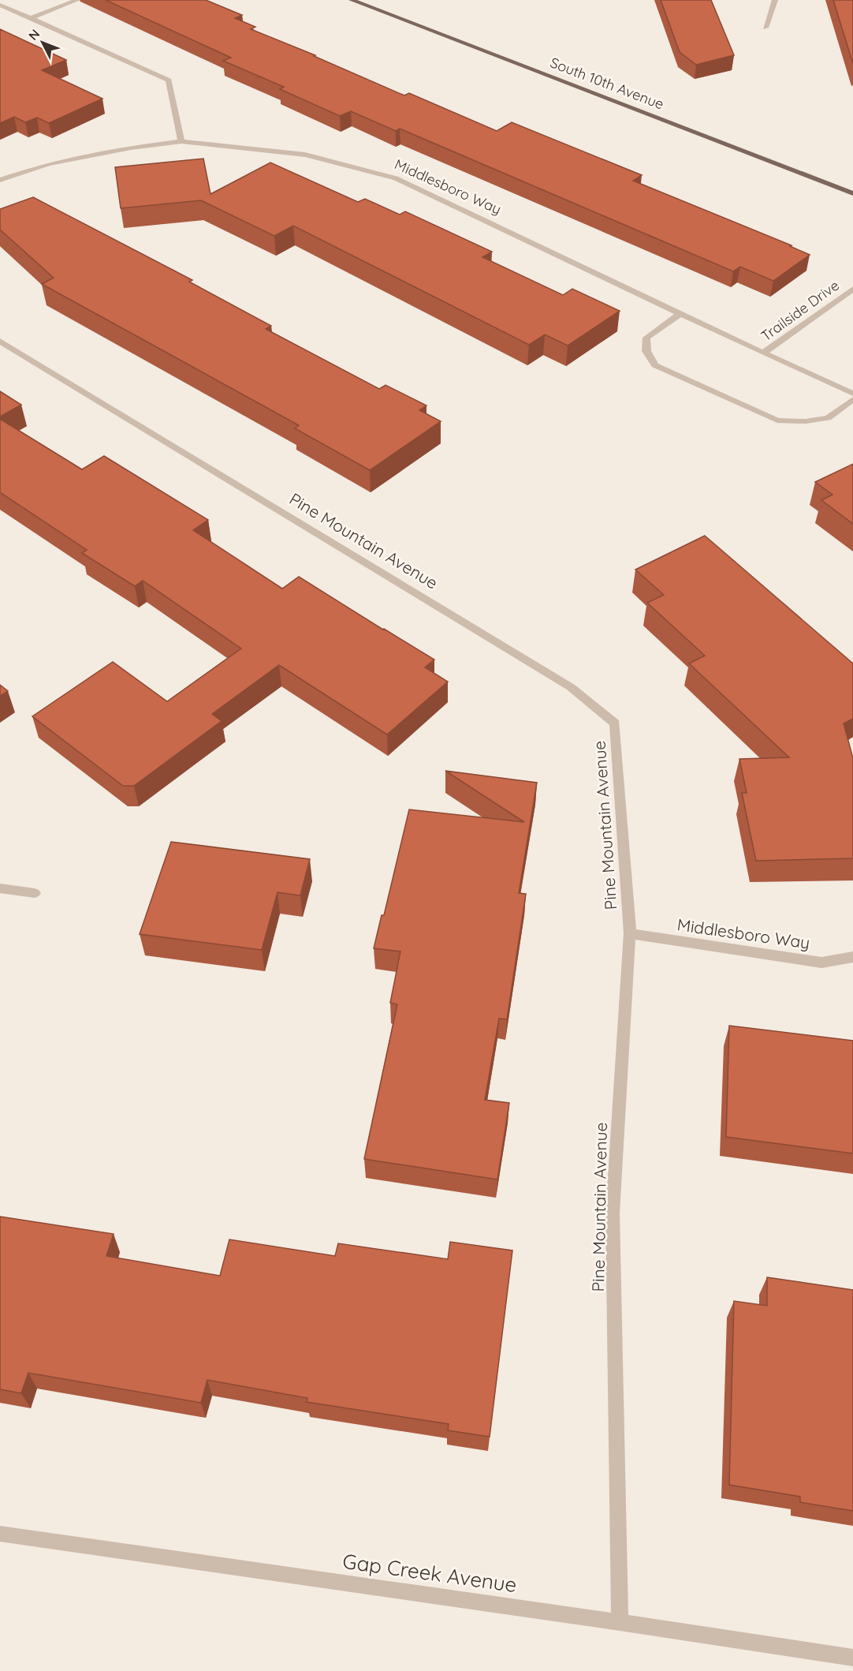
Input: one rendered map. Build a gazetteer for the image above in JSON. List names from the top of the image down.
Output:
{
  "streets": {
    "main road": ["South 10th Avenue"],
    "street": [
      "Middlesboro Way",
      "Trailside Drive",
      "Pine Mountain Avenue",
      "Gap Creek Avenue"
    ]
  },
  "crossings": [
    ["Middlesboro Way", "Trailside Drive"],
    ["Middlesboro Way", "Pine Mountain Avenue"],
    ["Pine Mountain Avenue", "Gap Creek Avenue"]
  ],
  "north": "top left"
}
